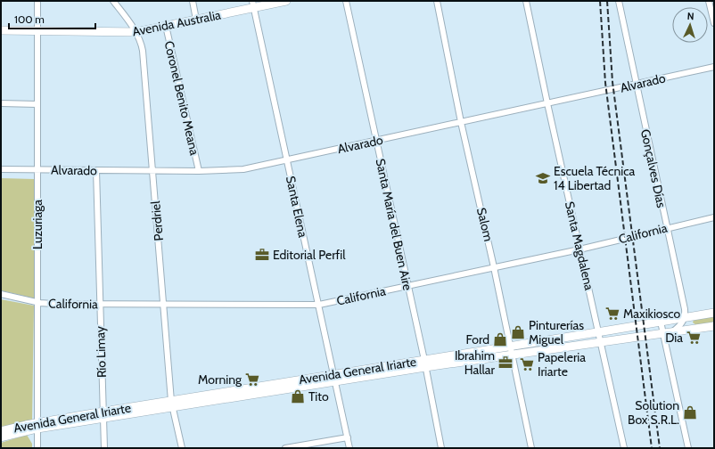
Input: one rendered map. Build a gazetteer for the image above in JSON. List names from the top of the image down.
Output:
{
  "streets": {
    "main road": ["Avenida Australia", "Avenida General Iriarte"],
    "street": [
      "Alvarado",
      "Coronel Benito Meana",
      "Gonçalves Días",
      "Santa Elena",
      "Perdriel",
      "Luzuriaga",
      "Santa María del Buen Aire",
      "Salom",
      "California",
      "Santa Magdalena",
      "Río Limay"
    ]
  },
  "crossings": [
    ["Avenida Australia", "Coronel Benito Meana"],
    ["Avenida Australia", "Santa Elena"],
    ["Avenida Australia", "Perdriel"],
    ["Avenida Australia", "Luzuriaga"],
    ["Alvarado", "Coronel Benito Meana"],
    ["Alvarado", "Gonçalves Días"],
    ["Alvarado", "Santa Elena"],
    ["Alvarado", "Perdriel"],
    ["Alvarado", "Luzuriaga"],
    ["Alvarado", "Santa María del Buen Aire"],
    ["Alvarado", "Salom"],
    ["Alvarado", "Santa Magdalena"],
    ["Alvarado", "Río Limay"],
    ["Gonçalves Días", "California"],
    ["Gonçalves Días", "Avenida General Iriarte"],
    ["Santa Elena", "California"],
    ["Santa Elena", "Avenida General Iriarte"],
    ["Perdriel", "California"],
    ["Perdriel", "Avenida General Iriarte"],
    ["Luzuriaga", "California"],
    ["Luzuriaga", "Avenida General Iriarte"],
    ["Santa María del Buen Aire", "California"],
    ["Santa María del Buen Aire", "Avenida General Iriarte"],
    ["Salom", "California"],
    ["Salom", "Avenida General Iriarte"],
    ["California", "Santa Magdalena"],
    ["California", "Río Limay"],
    ["Santa Magdalena", "Avenida General Iriarte"],
    ["Río Limay", "Avenida General Iriarte"]
  ],
  "places": {
    "school or university": ["Escuela Técnica 14 Libertad"],
    "office": ["Editorial Perfil", "Ibrahim Hallar"],
    "supermarket": [
      "Maxikiosco",
      "Dia",
      "Papeleria Iriarte",
      "Morning"
    ],
    "shop": [
      "Pinturerías Miguel",
      "Ford",
      "Tito",
      "Solution Box S.R.L."
    ]
  },
  "scale_bar": "100 m",
  "north": "top"
}
